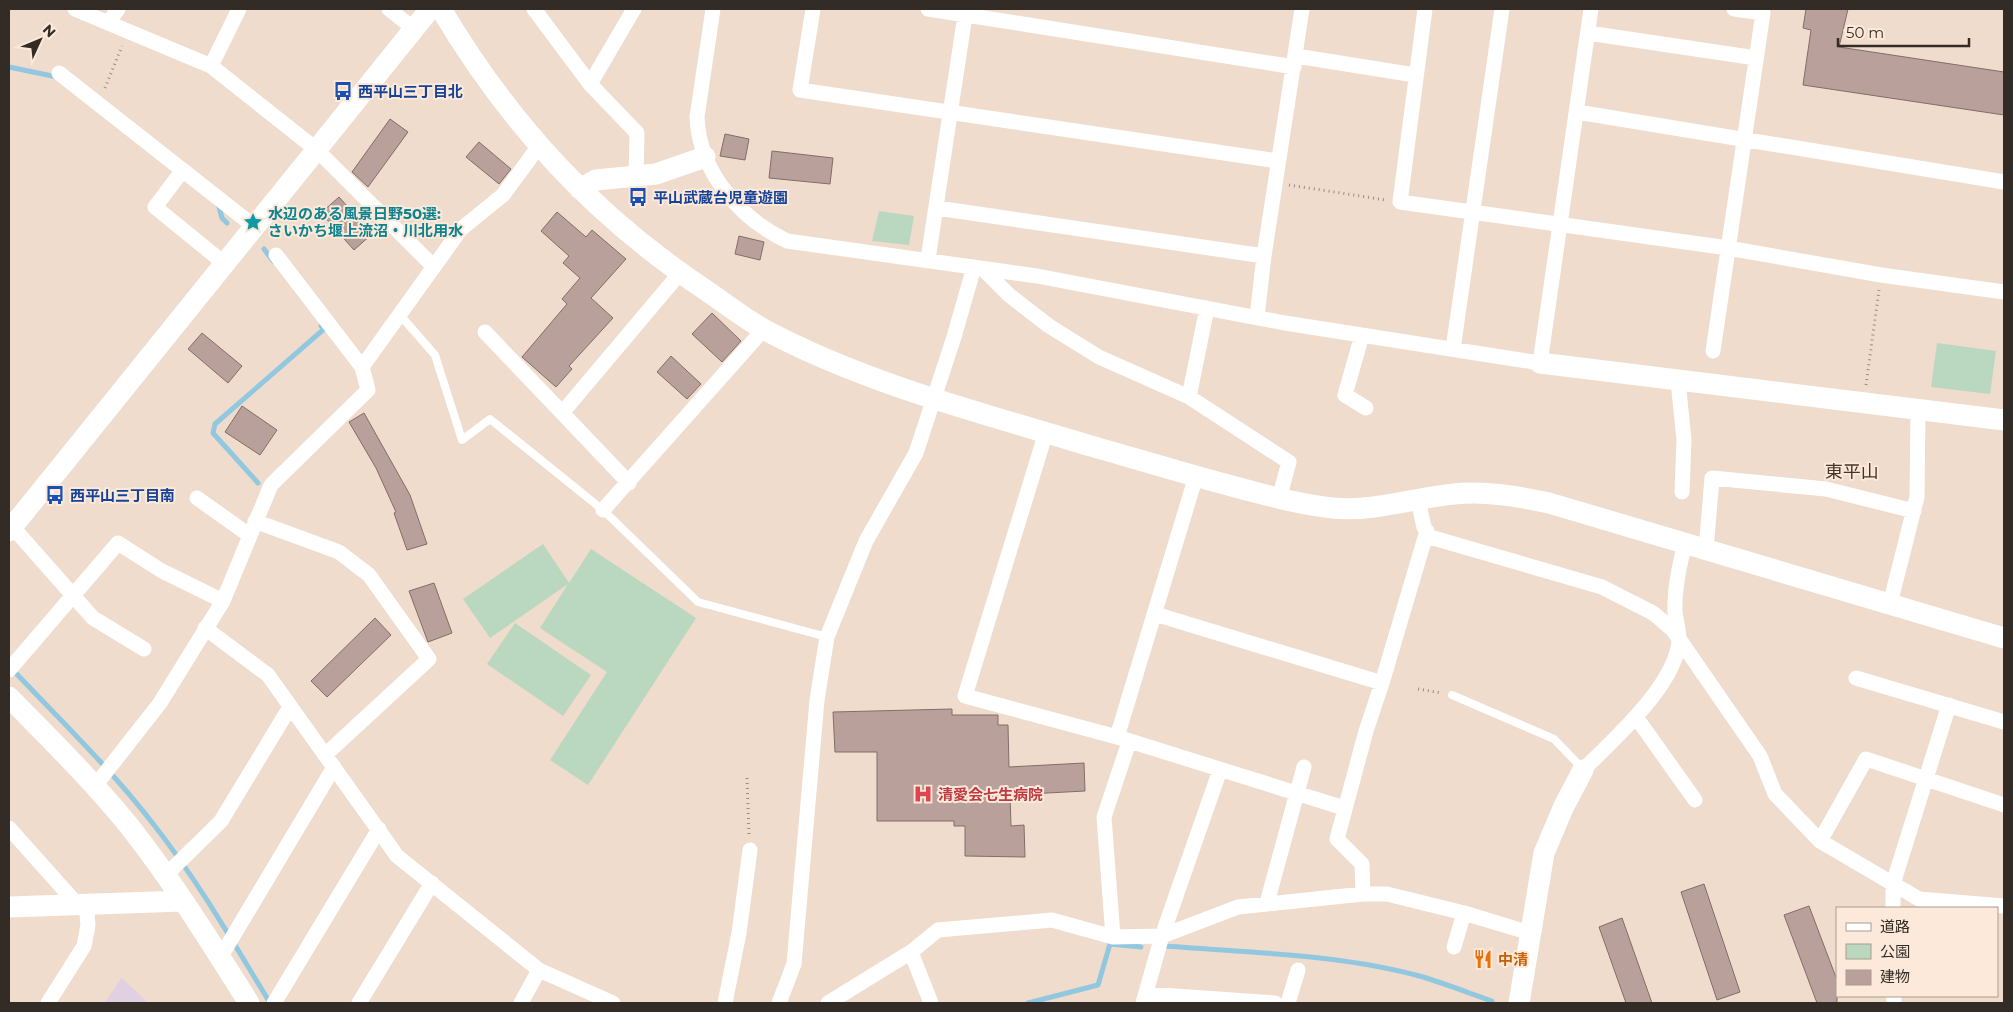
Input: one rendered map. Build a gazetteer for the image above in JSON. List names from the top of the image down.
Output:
{
  "districts": ["東平山"],
  "places": {
    "bus stop": ["西平山三丁目北", "平山武蔵台児童遊園", "西平山三丁目南"],
    "place": ["水辺のある風景日野50選: さいかち堰上流沼・川北用水"],
    "hospital": ["清愛会七生病院"],
    "restaurant": ["中清"]
  },
  "legend": ["道路", "公園", "建物"],
  "scale_bar": "50 m",
  "north": "top right"
}
